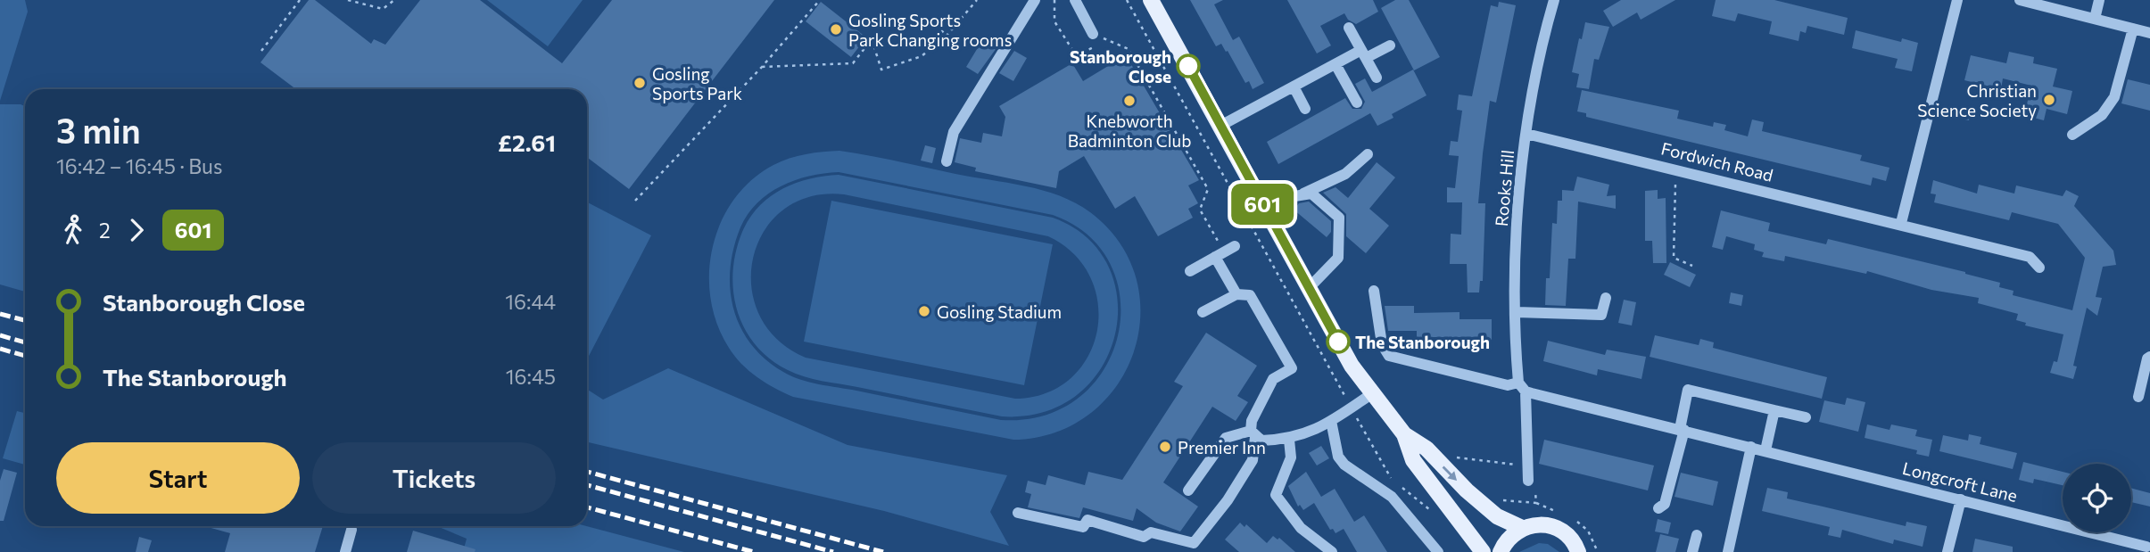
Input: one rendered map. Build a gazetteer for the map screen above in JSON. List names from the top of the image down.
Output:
{
  "streets": {
    "street": ["Fordwich Road", "Rooks Hill", "Longcroft Lane"]
  },
  "crossings": [
    ["Fordwich Road", "Rooks Hill"],
    ["Rooks Hill", "Longcroft Lane"]
  ],
  "places": [
    "Gosling Sports Park Changing rooms",
    "Stanborough Close",
    "Gosling Sports Park",
    "Christian Science Society",
    "Knebworth Badminton Club",
    "Gosling Stadium",
    "The Stanborough",
    "Premier Inn"
  ],
  "lines": ["bus line 601"],
  "page": {
    "on_map": "601",
    "heading": ["3 min", "16:42 – 16:45 · Bus", "£2.61"],
    "legs": ["2", "601"],
    "list": [
      {
        "name": "Stanborough Close",
        "value": "16:44"
      },
      {
        "name": "The Stanborough",
        "value": "16:45"
      }
    ],
    "buttons": ["Start", "Tickets"]
  }
}
